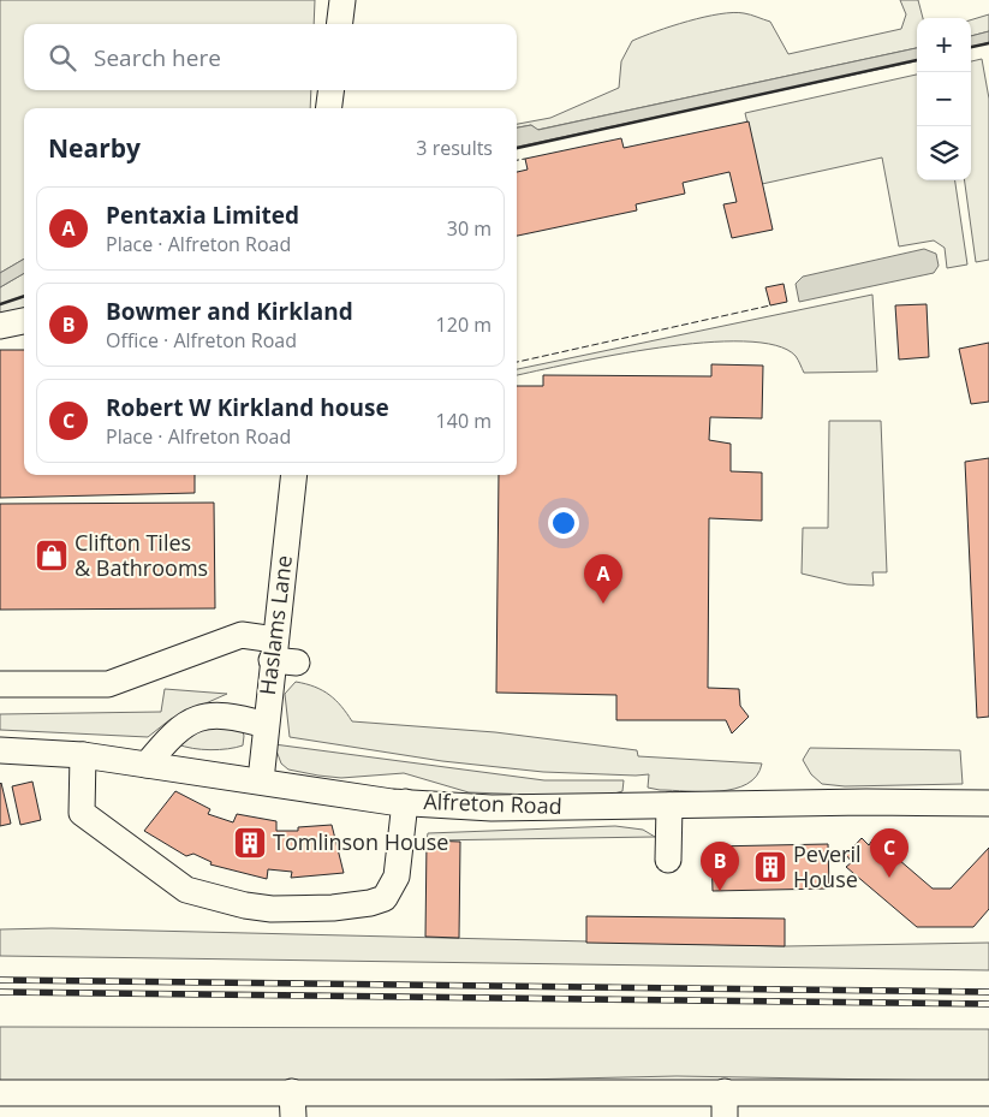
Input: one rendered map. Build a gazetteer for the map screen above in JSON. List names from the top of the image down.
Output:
{
  "streets": {
    "street": ["Haslams Lane", "Alfreton Road"]
  },
  "crossings": [
    ["Haslams Lane", "Alfreton Road"]
  ],
  "places": {
    "shop": ["Clifton Tiles & Bathrooms"],
    "building": ["Tomlinson House", "Peveril House"]
  },
  "page": {
    "map_buttons": ["+", "−"],
    "search": "Search here",
    "heading": ["Nearby", "3 results"],
    "list": [
      {
        "mark": "A",
        "name": "Pentaxia Limited",
        "note": "Place · Alfreton Road",
        "value": "30 m"
      },
      {
        "mark": "B",
        "name": "Bowmer and Kirkland",
        "note": "Office · Alfreton Road",
        "value": "120 m"
      },
      {
        "mark": "C",
        "name": "Robert W Kirkland house",
        "note": "Place · Alfreton Road",
        "value": "140 m"
      }
    ],
    "pins": ["A", "C", "B"]
  }
}
